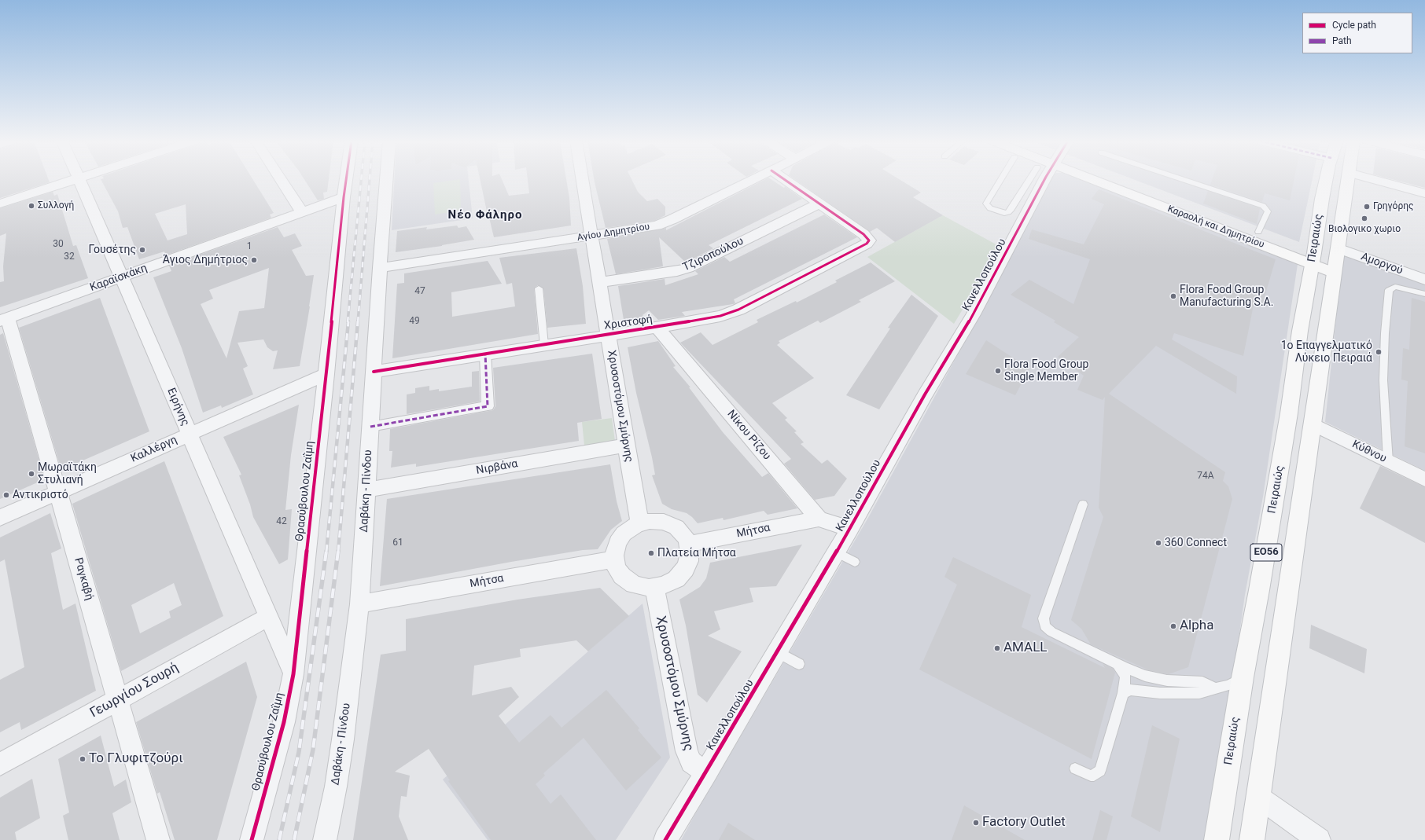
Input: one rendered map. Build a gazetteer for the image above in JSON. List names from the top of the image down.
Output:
{
  "streets": {
    "main road": ["Καραολή και Δημητρίου", "Πειραιώς", "ΕΟ56"],
    "street": [
      "Αγίου Δημητρίου",
      "Τζιροπούλου",
      "Αμοργού",
      "Κανελλοπούλου",
      "Καραϊσκάκη",
      "Χριστοφή",
      "Χρυσοστόμου Σμύρνης",
      "Ειρήνης",
      "Νίκου Ρίζου",
      "Καλλέργη",
      "Κύθνου",
      "Νιρβάνα",
      "Θρασύβουλου Ζαΐμη",
      "Δαβάκη - Πίνδου",
      "Μήτσα",
      "Ραγκαβή",
      "Γεωργίου Σουρή"
    ]
  },
  "crossings": [
    ["Καραολή και Δημητρίου", "Πειραιώς"],
    ["Καραολή και Δημητρίου", "Αμοργού"],
    ["Αγίου Δημητρίου", "Χρυσοστόμου Σμύρνης"],
    ["Αγίου Δημητρίου", "Δαβάκη - Πίνδου"],
    ["Πειραιώς", "Αμοργού"],
    ["Πειραιώς", "Κύθνου"],
    ["Τζιροπούλου", "Χριστοφή"],
    ["Τζιροπούλου", "Χρυσοστόμου Σμύρνης"],
    ["Κανελλοπούλου", "Χρυσοστόμου Σμύρνης"],
    ["Καραϊσκάκη", "Ειρήνης"],
    ["Καραϊσκάκη", "Θρασύβουλου Ζαΐμη"],
    ["Καραϊσκάκη", "Ραγκαβή"],
    ["Χριστοφή", "Χρυσοστόμου Σμύρνης"],
    ["Χριστοφή", "Νίκου Ρίζου"],
    ["Χριστοφή", "Δαβάκη - Πίνδου"],
    ["Χρυσοστόμου Σμύρνης", "Νιρβάνα"],
    ["Χρυσοστόμου Σμύρνης", "Μήτσα"],
    ["Ειρήνης", "Καλλέργη"],
    ["Ειρήνης", "Θρασύβουλου Ζαΐμη"],
    ["Ειρήνης", "Γεωργίου Σουρή"],
    ["Νίκου Ρίζου", "Μήτσα"],
    ["Καλλέργη", "Θρασύβουλου Ζαΐμη"],
    ["Καλλέργη", "Ραγκαβή"],
    ["Νιρβάνα", "Δαβάκη - Πίνδου"],
    ["Δαβάκη - Πίνδου", "Μήτσα"],
    ["Ραγκαβή", "Γεωργίου Σουρή"]
  ],
  "districts": ["Νέο Φάληρο"],
  "places": [
    "Συλλογή",
    "Γρηγόρης",
    "Βιολογικο χωριο",
    "Γουσέτης",
    "Άγιος Δημήτριος",
    "Flora Food Group Manufacturing S.A.",
    "1ο Επαγγελματικό Λύκειο Πειραιά",
    "Flora Food Group Single Member",
    "Μωραϊτάκη Στυλιανή",
    "Αντικριστό",
    "360 Connect",
    "Πλατεία Μήτσα",
    "Alpha",
    "AMALL",
    "Το Γλυφιτζούρι",
    "Factory Outlet"
  ],
  "house_numbers": [
    "30",
    "1",
    "32",
    "47",
    "49",
    "74Α",
    "42",
    "61"
  ],
  "legend": ["Cycle path", "Path"]
}
